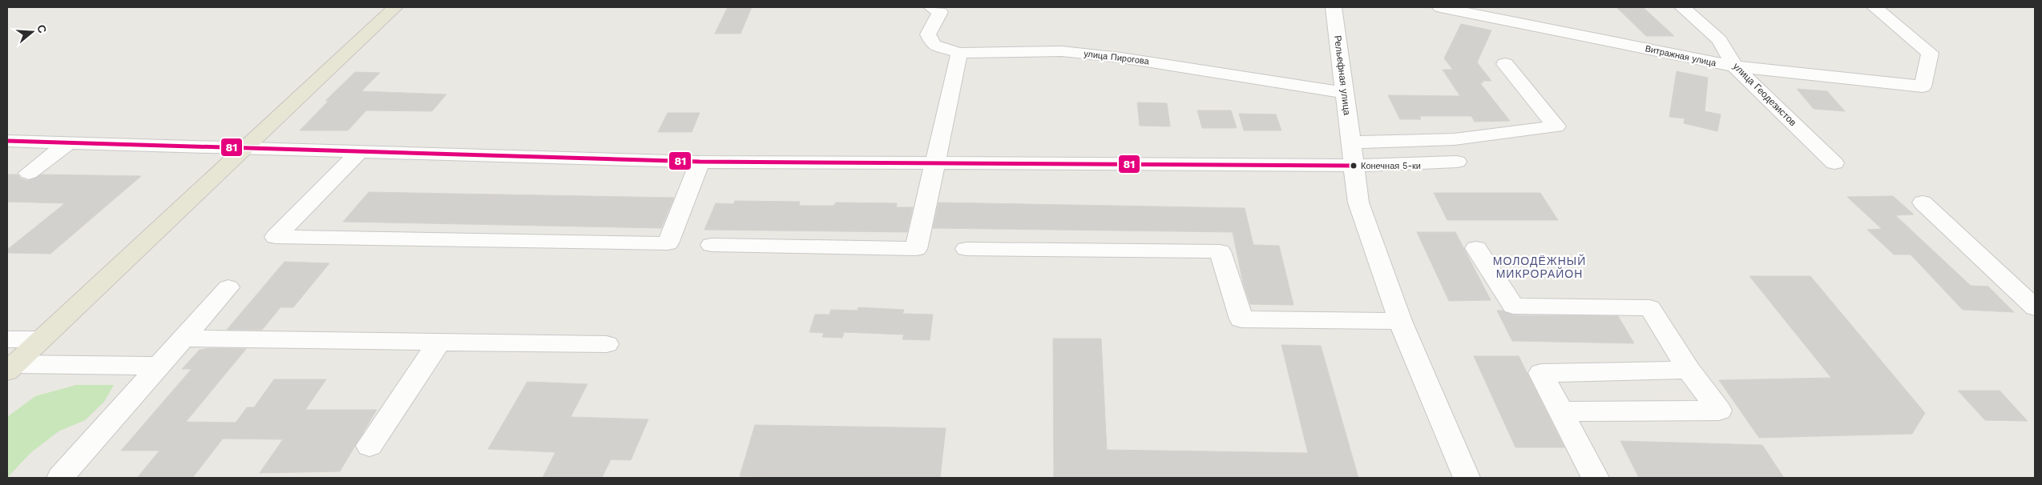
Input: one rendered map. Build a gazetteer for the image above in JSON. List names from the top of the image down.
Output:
{
  "streets": {
    "street": [
      "Витражная улица",
      "улица Пирогова",
      "Рельефная улица",
      "улица Геодезистов"
    ]
  },
  "crossings": [
    ["Витражная улица", "улица Геодезистов"],
    ["улица Пирогова", "Рельефная улица"]
  ],
  "districts": ["МОЛОДЁЖНЫЙ МИКРОРАЙОН"],
  "places": ["Конечная 5-ки"],
  "lines": ["transit line 81"],
  "north": "right"
}
